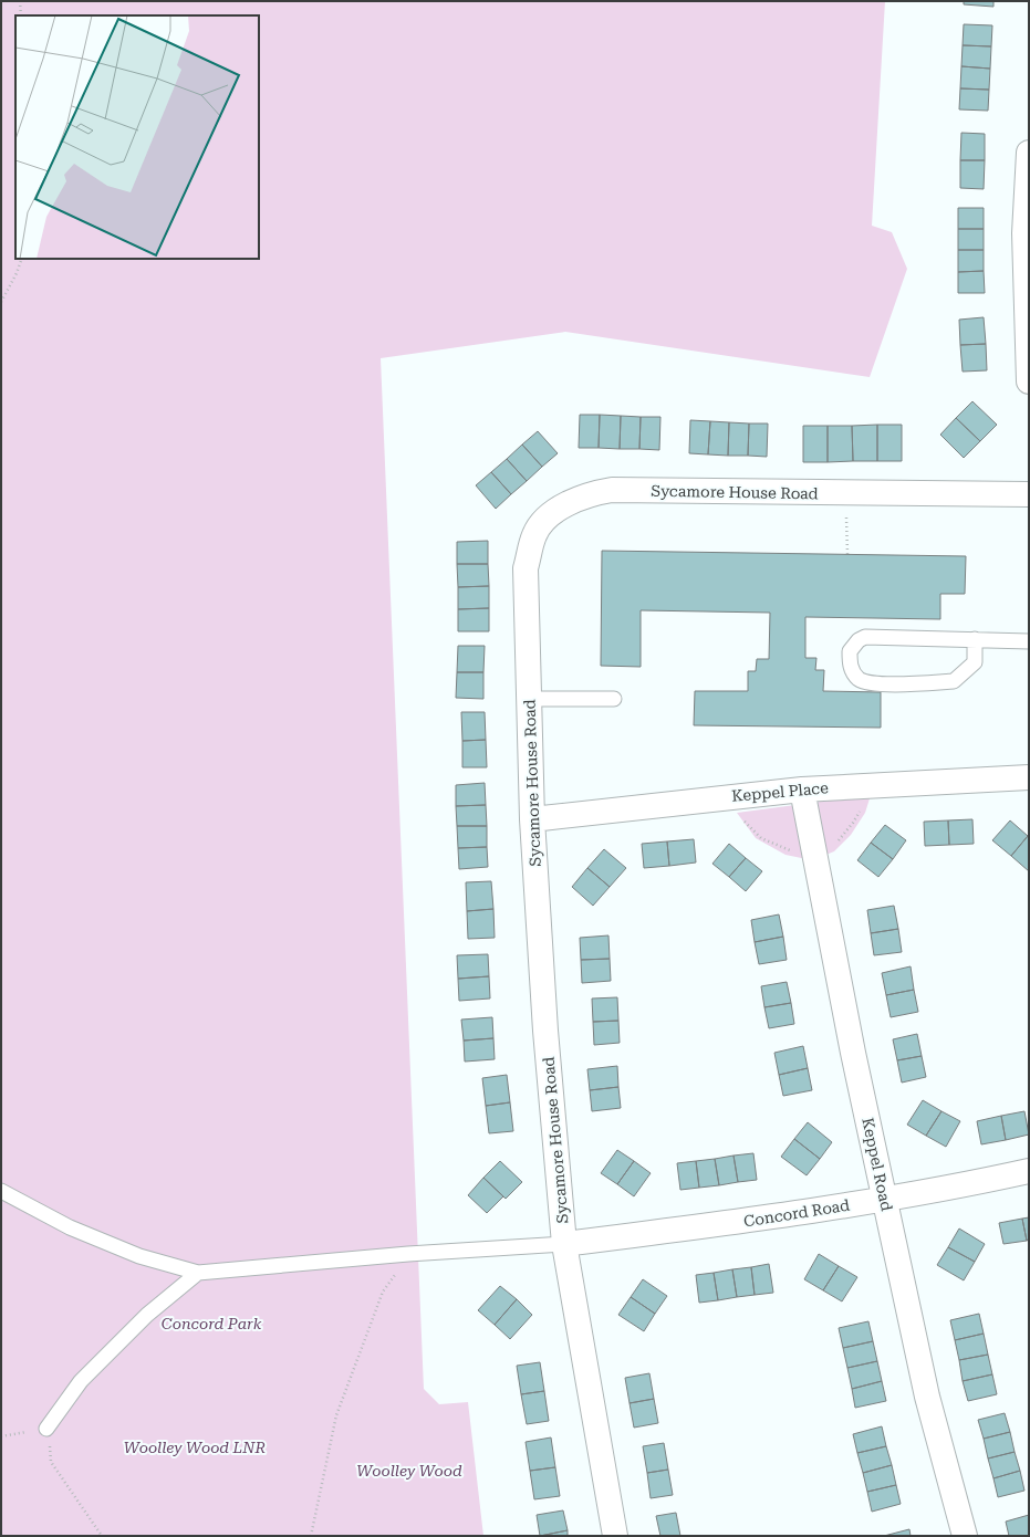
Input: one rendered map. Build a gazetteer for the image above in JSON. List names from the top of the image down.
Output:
{
  "streets": {
    "street": [
      "Sycamore House Road",
      "Keppel Place",
      "Keppel Road",
      "Concord Road"
    ]
  },
  "crossings": [
    ["Sycamore House Road", "Keppel Place"],
    ["Sycamore House Road", "Concord Road"],
    ["Keppel Place", "Keppel Road"],
    ["Keppel Road", "Concord Road"]
  ],
  "parks": ["Concord Park", "Woolley Wood LNR", "Woolley Wood"]
}
